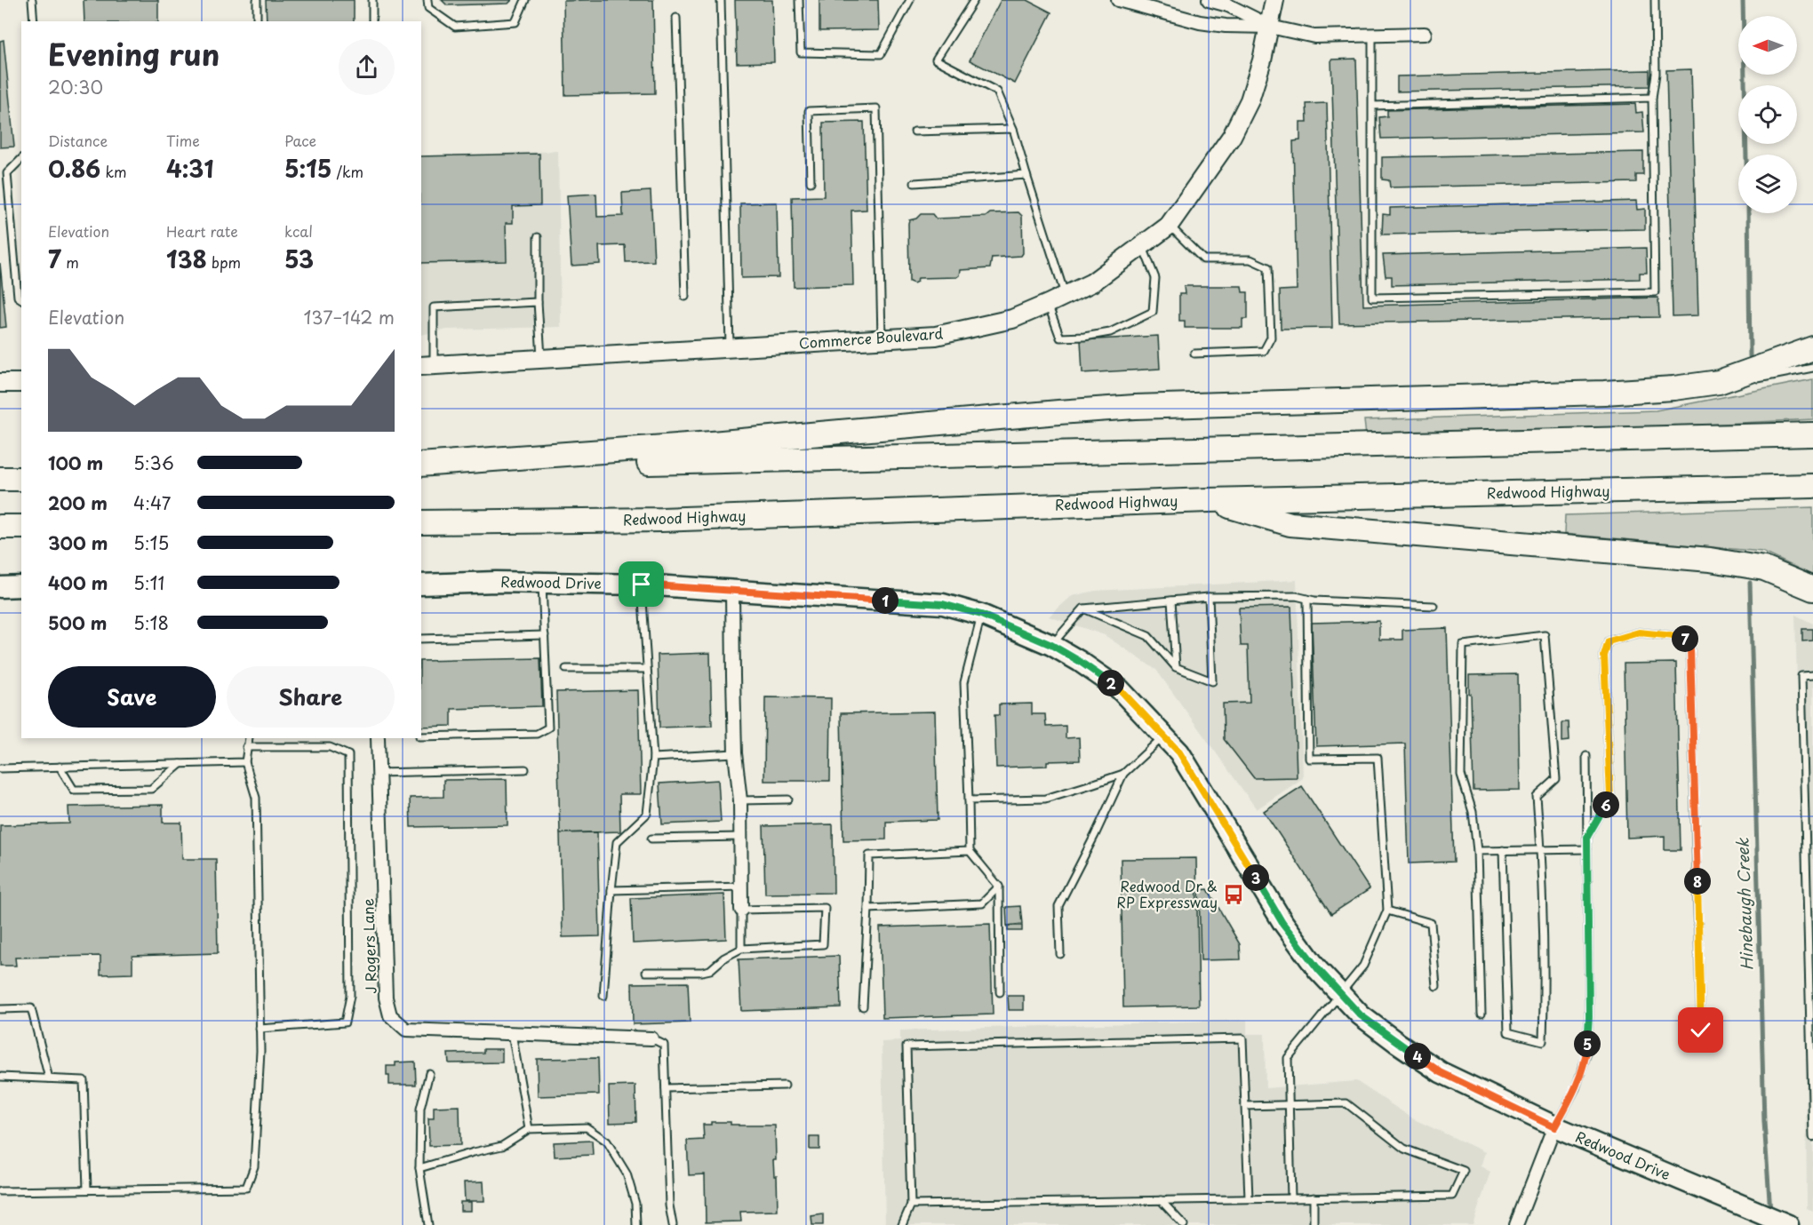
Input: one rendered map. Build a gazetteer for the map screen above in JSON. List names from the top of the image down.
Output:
{
  "streets": {
    "highway": ["Redwood Highway"],
    "main road": ["Redwood Drive"],
    "street": ["Commerce Boulevard", "J Rogers Lane"]
  },
  "water": ["Hinebaugh Creek"],
  "places": {
    "bus stop": ["Redwood Dr & RP Expressway"]
  },
  "north": "left",
  "page": {
    "heading": ["Evening run", "20:30"],
    "stats": [
      ["Distance", "0.86 km"],
      ["Time", "4:31"],
      ["Pace", "5:15 /km"],
      ["Elevation", "7 m"],
      ["Heart rate", "138 bpm"],
      ["kcal", "53"]
    ],
    "chart": ["Elevation", "137–142 m"],
    "list": [
      {
        "name": "100 m",
        "note": "5:36"
      },
      {
        "name": "200 m",
        "note": "4:47"
      },
      {
        "name": "300 m",
        "note": "5:15"
      },
      {
        "name": "400 m",
        "note": "5:11"
      },
      {
        "name": "500 m",
        "note": "5:18"
      }
    ],
    "pins": [
      "1",
      "7",
      "2",
      "6",
      "3",
      "8",
      "5",
      "4"
    ],
    "buttons": ["Save", "Share"]
  }
}
